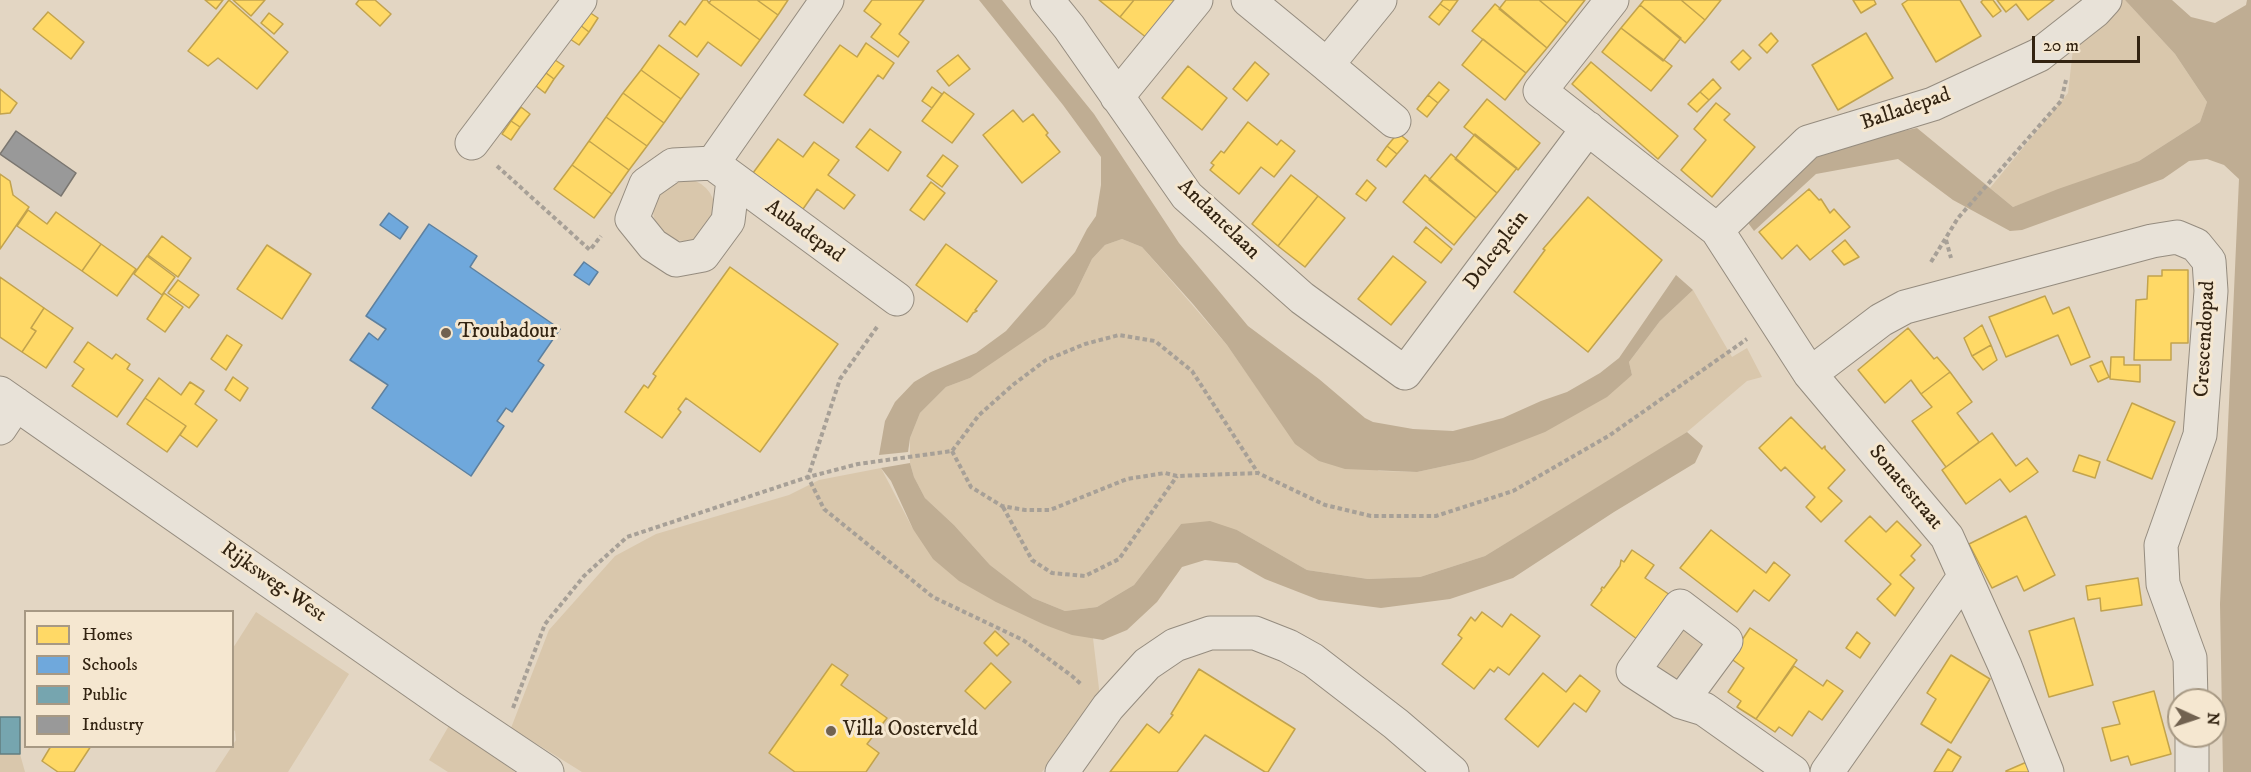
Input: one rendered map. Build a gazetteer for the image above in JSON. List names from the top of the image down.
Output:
{
  "streets": {
    "street": [
      "Balladepad",
      "Andantelaan",
      "Aubadepad",
      "Dolceplein",
      "Crescendopad",
      "Sonatestraat",
      "Rijksweg-West"
    ]
  },
  "crossings": [
    ["Balladepad", "Sonatestraat"],
    ["Andantelaan", "Dolceplein"],
    ["Crescendopad", "Sonatestraat"]
  ],
  "places": ["Troubadour", "Villa Oosterveld"],
  "legend": [
    "Homes",
    "Schools",
    "Public",
    "Industry"
  ],
  "scale_bar": "20 m",
  "north": "right"
}
